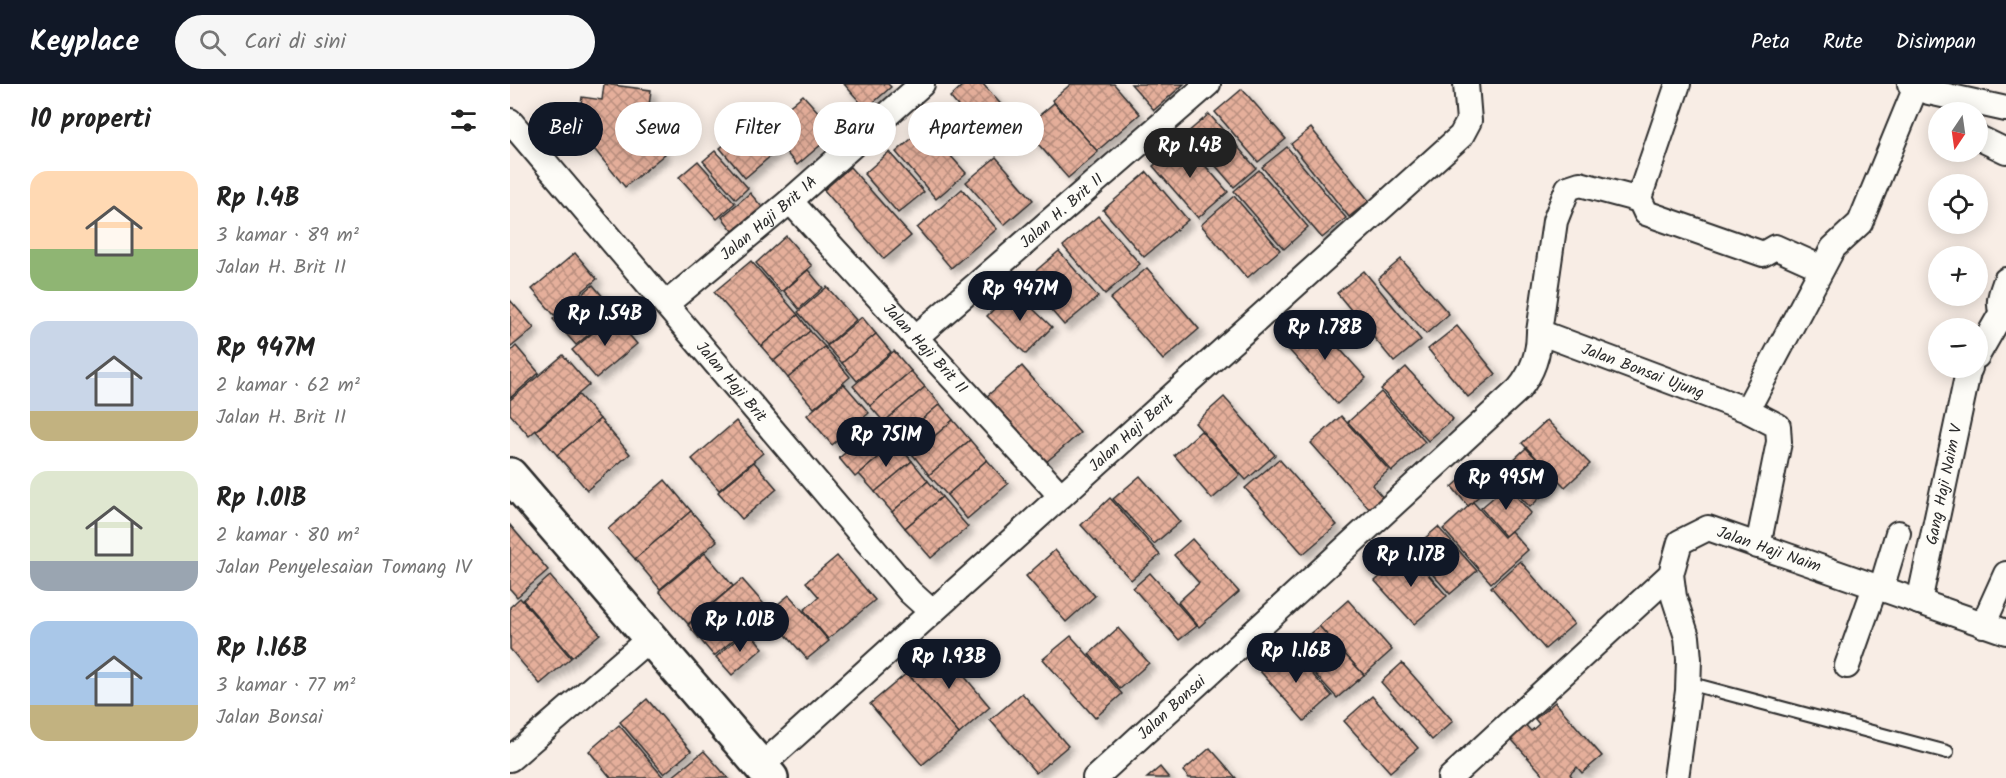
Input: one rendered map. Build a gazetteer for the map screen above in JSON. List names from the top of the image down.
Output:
{
  "streets": {
    "street": [
      "Jalan H. Brit II",
      "Jalan Haji Brit 1A",
      "Jalan Haji Brit II",
      "Jalan Bonsai Ujung",
      "Jalan Haji Brit",
      "Jalan Haji Berit",
      "Gang Haji Naim V",
      "Jalan Haji Naim",
      "Jalan Bonsai"
    ]
  },
  "crossings": [
    ["Jalan H. Brit II", "Jalan Haji Brit II"],
    ["Jalan Haji Brit 1A", "Jalan Haji Brit II"],
    ["Jalan Haji Brit 1A", "Jalan Haji Brit"],
    ["Jalan Haji Brit II", "Jalan Haji Berit"],
    ["Jalan Bonsai Ujung", "Jalan Haji Naim"],
    ["Jalan Bonsai Ujung", "Jalan Bonsai"],
    ["Jalan Haji Brit", "Jalan Haji Berit"],
    ["Gang Haji Naim V", "Jalan Haji Naim"]
  ],
  "north": "bottom",
  "page": {
    "header": "Keyplace",
    "search": "Cari di sini",
    "nav": ["Peta", "Rute", "Disimpan"],
    "heading": "10 properti",
    "map_buttons": ["+", "−"],
    "chip": [
      "Beli",
      "Sewa",
      "Filter",
      "Baru",
      "Apartemen"
    ],
    "price": [
      "Rp 1.4B",
      "Rp 947M",
      "Rp 1.54B",
      "Rp 1.78B",
      "Rp 751M",
      "Rp 995M",
      "Rp 1.17B",
      "Rp 1.01B",
      "Rp 1.16B",
      "Rp 1.93B"
    ],
    "list": [
      {
        "name": "Rp 1.4B",
        "note": "3 kamar · 89 m² · Jalan H. Brit II"
      },
      {
        "name": "Rp 947M",
        "note": "2 kamar · 62 m² · Jalan H. Brit II"
      },
      {
        "name": "Rp 1.01B",
        "note": "2 kamar · 80 m² · Jalan Penyelesaian Tomang IV"
      },
      {
        "name": "Rp 1.16B",
        "note": "3 kamar · 77 m² · Jalan Bonsai"
      }
    ]
  }
}
